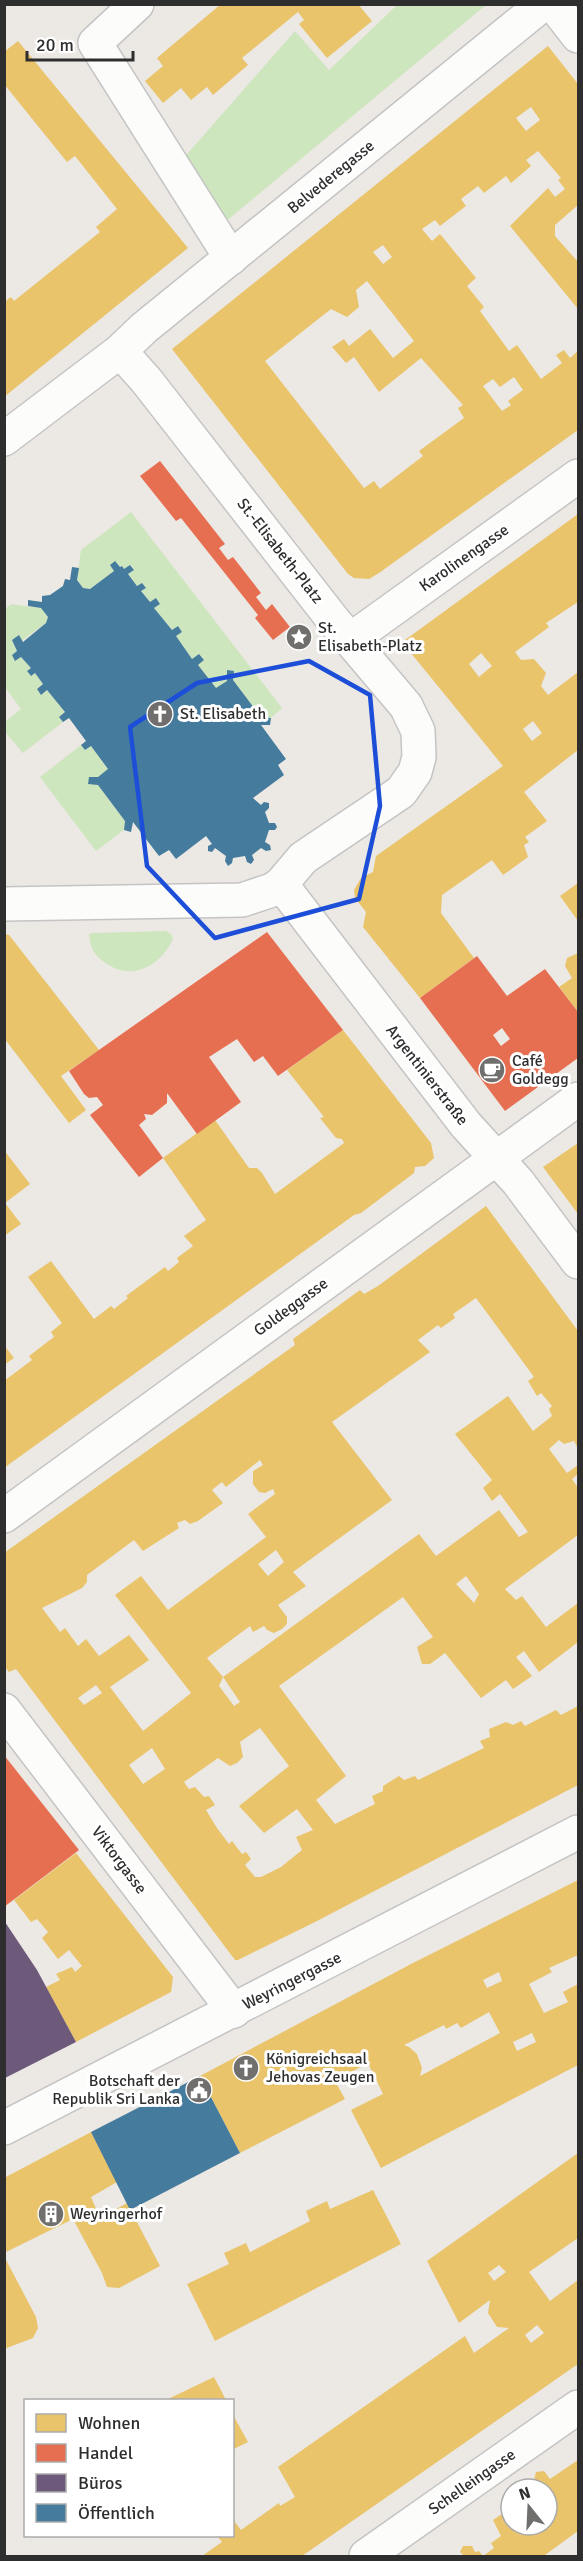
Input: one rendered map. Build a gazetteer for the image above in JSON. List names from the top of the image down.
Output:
{
  "streets": {
    "street": [
      "Belvederegasse",
      "St.-Elisabeth-Platz",
      "Karolinengasse",
      "Argentinierstraße",
      "Goldeggasse",
      "Viktorgasse",
      "Weyringergasse",
      "Schelleingasse"
    ]
  },
  "crossings": [
    ["Belvederegasse", "St.-Elisabeth-Platz"],
    ["St.-Elisabeth-Platz", "Karolinengasse"],
    ["St.-Elisabeth-Platz", "Argentinierstraße"],
    ["Argentinierstraße", "Goldeggasse"],
    ["Viktorgasse", "Weyringergasse"]
  ],
  "places": {
    "place": ["St. Elisabeth-Platz"],
    "church": ["St. Elisabeth", "Königreichsaal Jehovas Zeugen"],
    "cafe": ["Café Goldegg"],
    "public building": ["Botschaft der Republik Sri Lanka"],
    "building": ["Weyringerhof"]
  },
  "legend": [
    "Wohnen",
    "Handel",
    "Büros",
    "Öffentlich"
  ],
  "scale_bar": "20 m",
  "north": "top"
}
